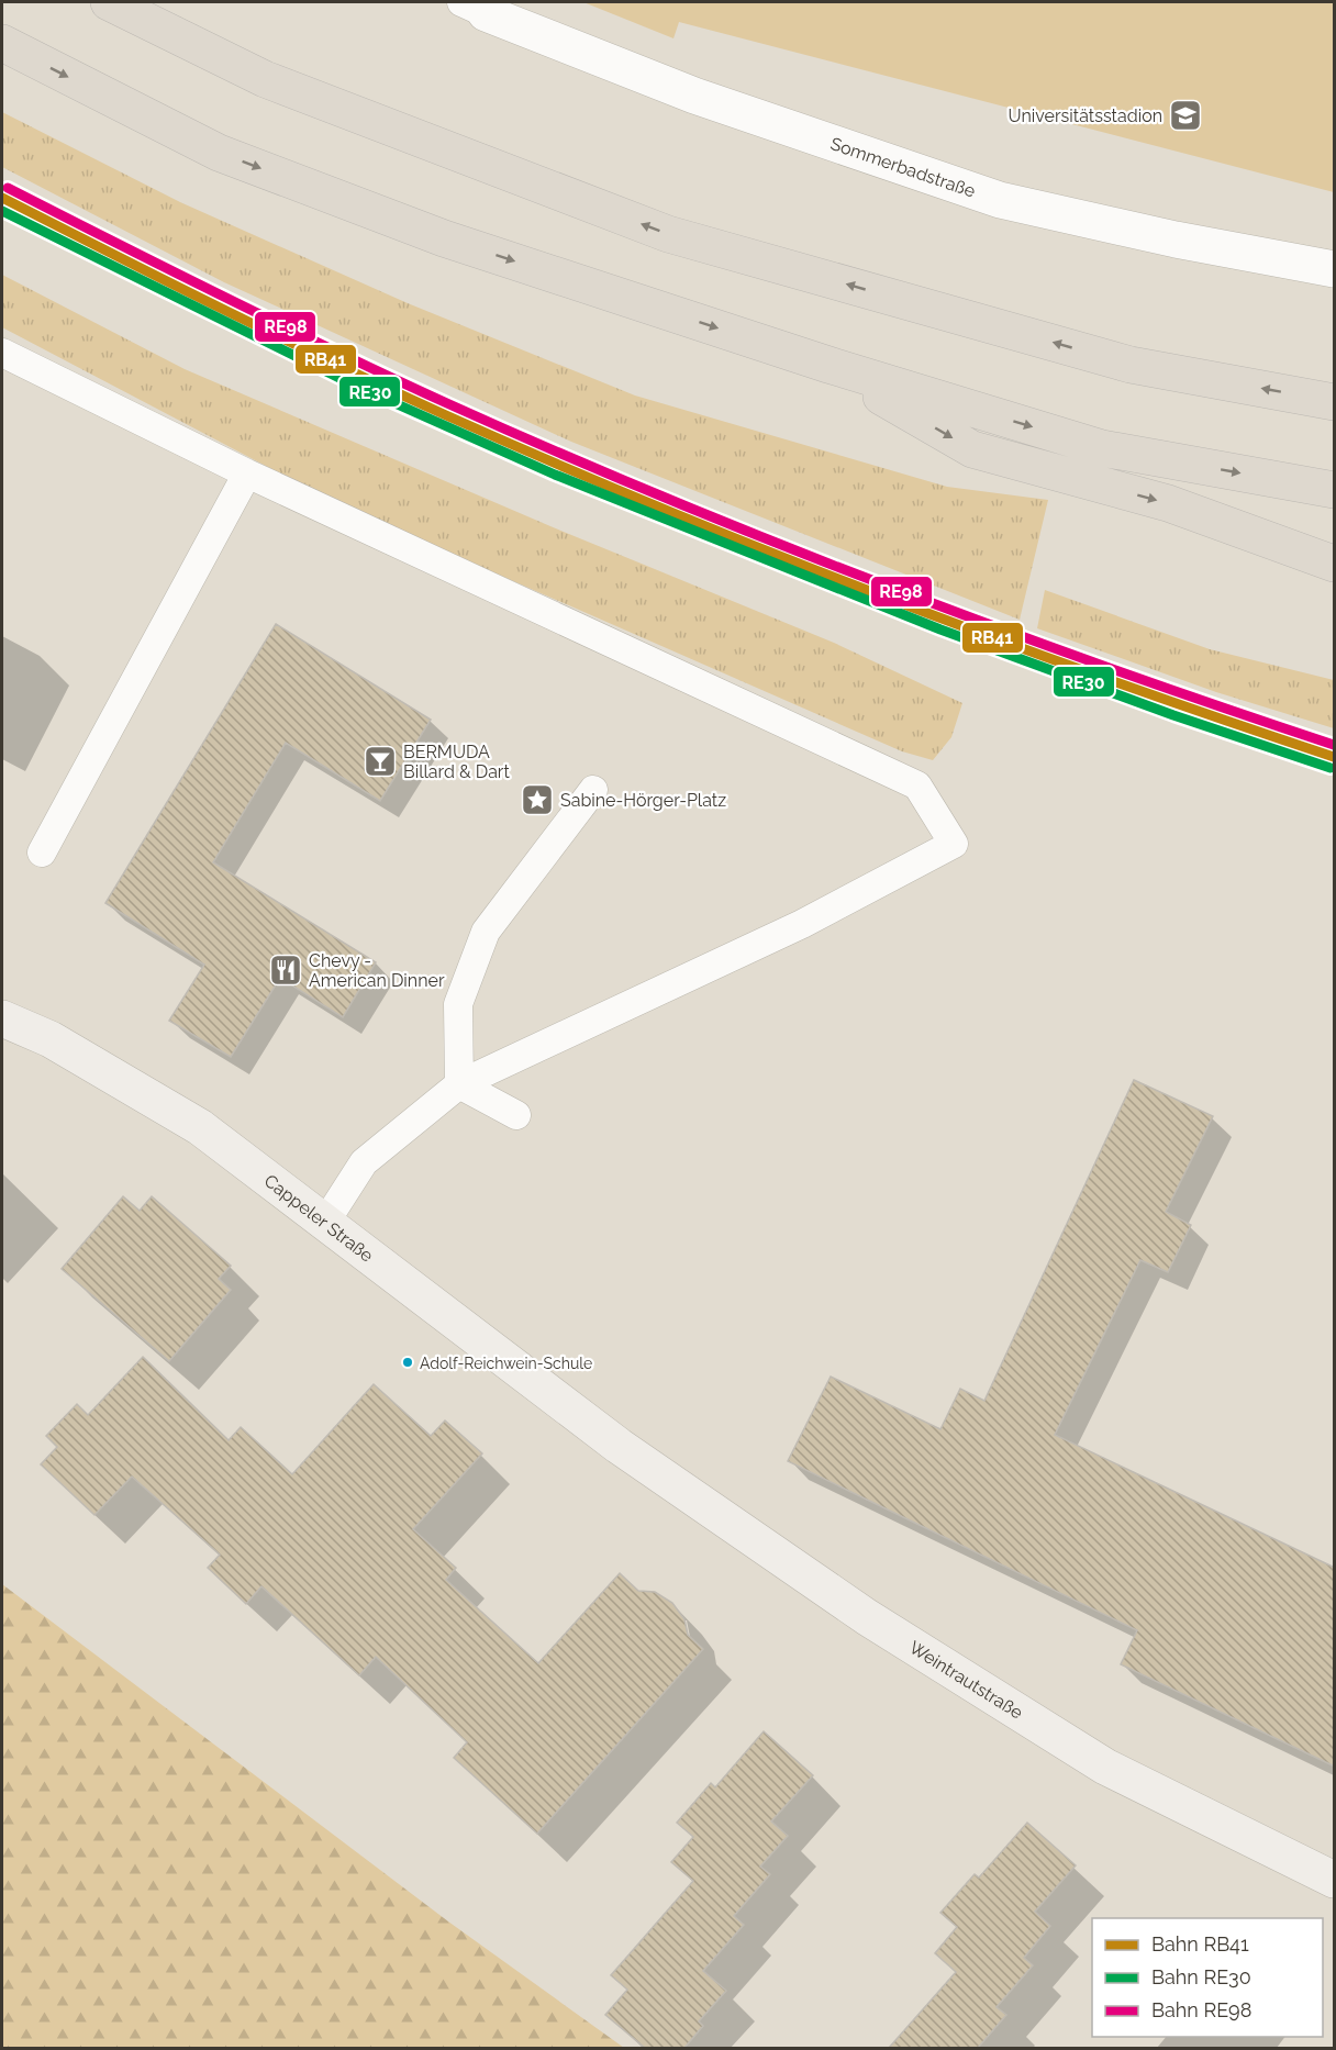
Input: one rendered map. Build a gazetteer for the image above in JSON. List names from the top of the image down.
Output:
{
  "streets": {
    "main road": ["Cappeler Straße", "Weintrautstraße"],
    "street": ["Sommerbadstraße"]
  },
  "crossings": [
    ["Cappeler Straße", "Weintrautstraße"]
  ],
  "places": {
    "school or university": ["Universitätsstadion"],
    "bar": ["BERMUDA Billard & Dart"],
    "place": ["Sabine-Hörger-Platz"],
    "restaurant": ["Chevy - American Dinner"],
    "other": ["Adolf-Reichwein-Schule"]
  },
  "lines": ["rail line RE98", "rail line RB41", "rail line RE30"],
  "legend": ["Bahn RB41", "Bahn RE30", "Bahn RE98"]
}
